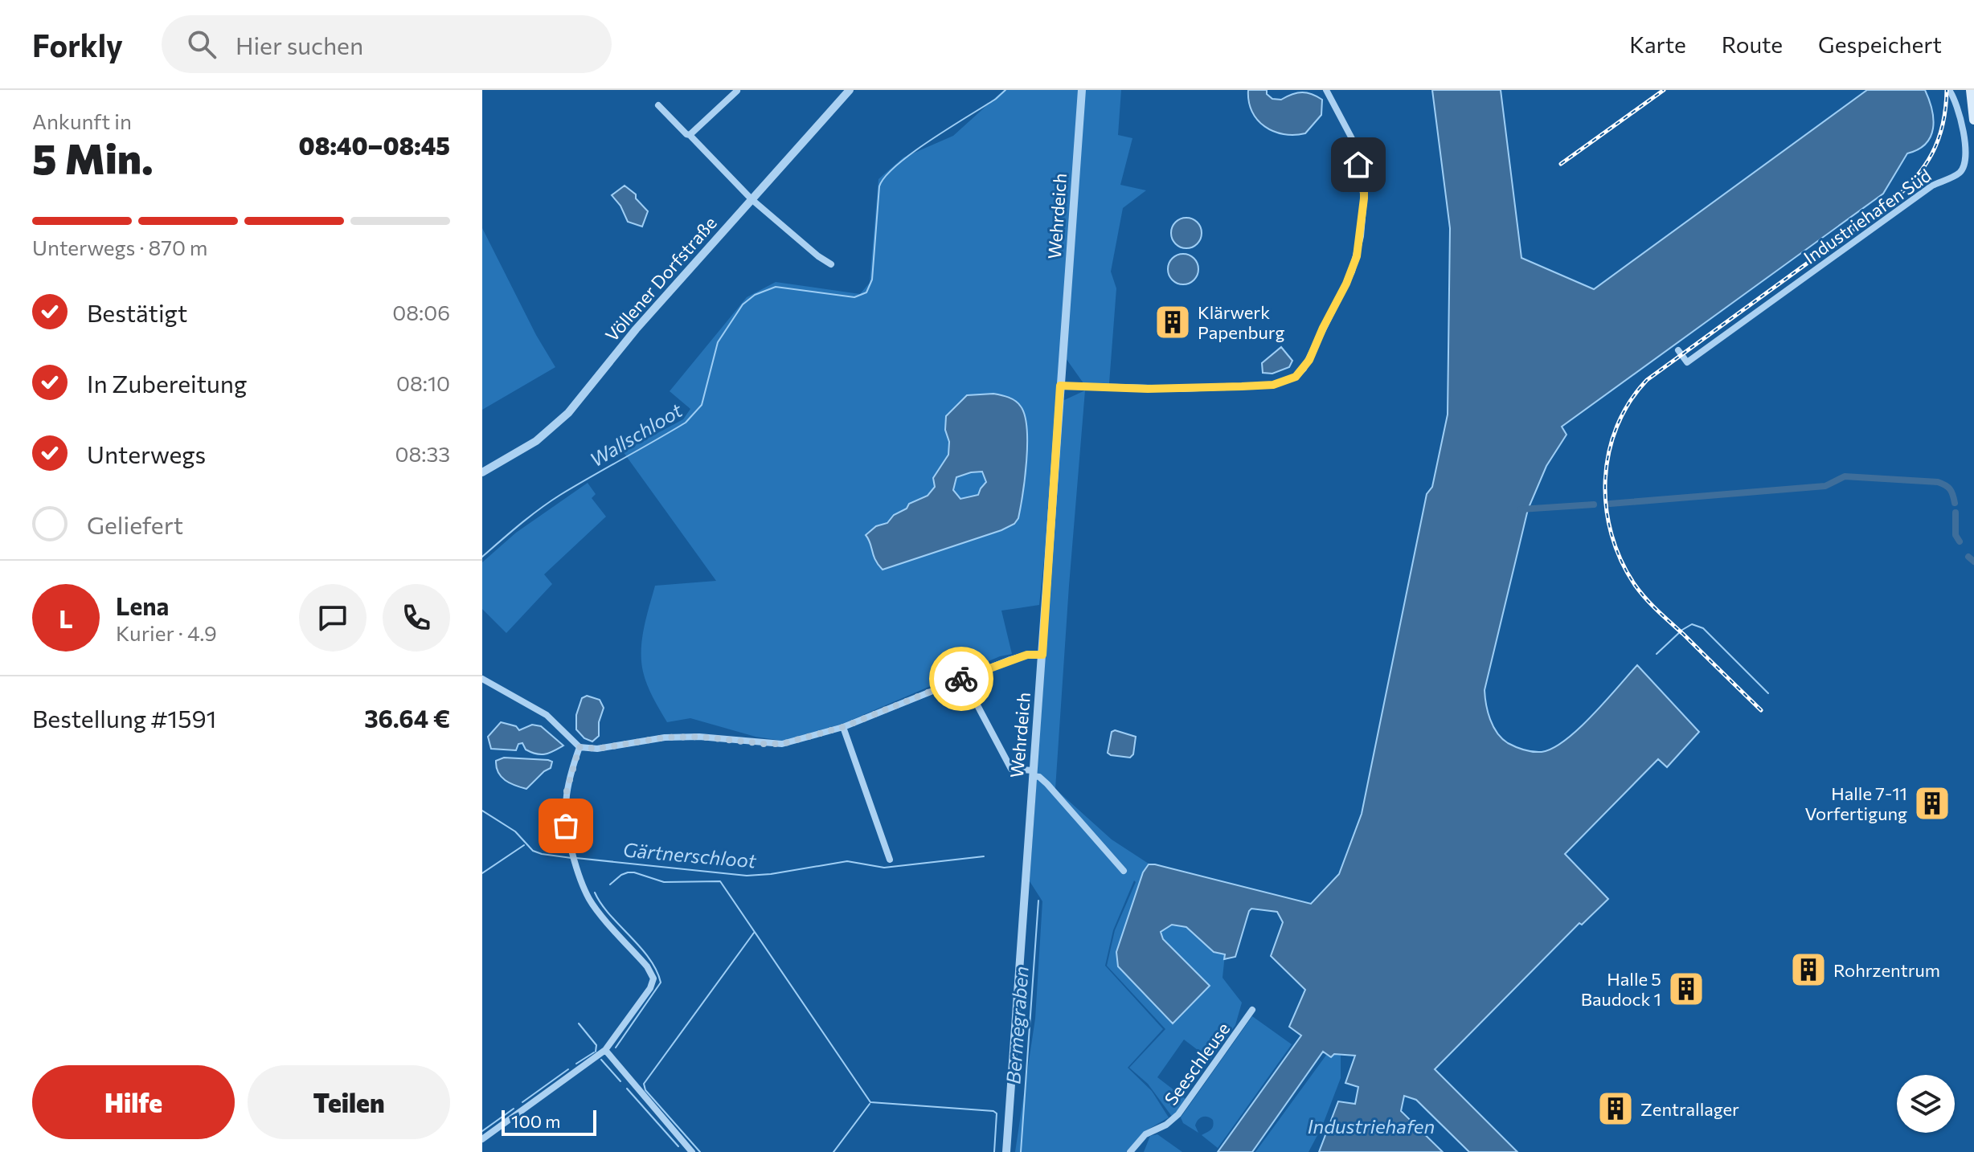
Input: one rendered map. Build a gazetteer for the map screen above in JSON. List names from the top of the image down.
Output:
{
  "streets": {
    "street": [
      "Wehrdeich",
      "Industriehafen Süd",
      "Völlener Dorfstraße",
      "Seeschleuse"
    ]
  },
  "water": [
    "Wallschloot",
    "Gärtnerschloot",
    "Bermegraben",
    "Industriehafen"
  ],
  "places": {
    "building": [
      "Klärwerk Papenburg",
      "Halle 7-11 Vorfertigung",
      "Rohrzentrum",
      "Halle 5 Baudock 1",
      "Zentrallager"
    ]
  },
  "scale_bar": "100 m",
  "page": {
    "header": "Forkly",
    "search": "Hier suchen",
    "nav": ["Karte", "Route", "Gespeichert"],
    "heading": ["5 Min.", "Ankunft in", "08:40–08:45"],
    "panel": [
      "Lena",
      "Kurier · 4.9",
      "Bestellung #1591",
      "36.64 €"
    ],
    "bar": "Unterwegs · 870 m",
    "list": [
      ["Bestätigt", "08:06"],
      ["In Zubereitung", "08:10"],
      ["Unterwegs", "08:33"],
      "Geliefert"
    ],
    "round": "L",
    "buttons": ["Hilfe", "Teilen"],
    "scale": "100 m"
  }
}
